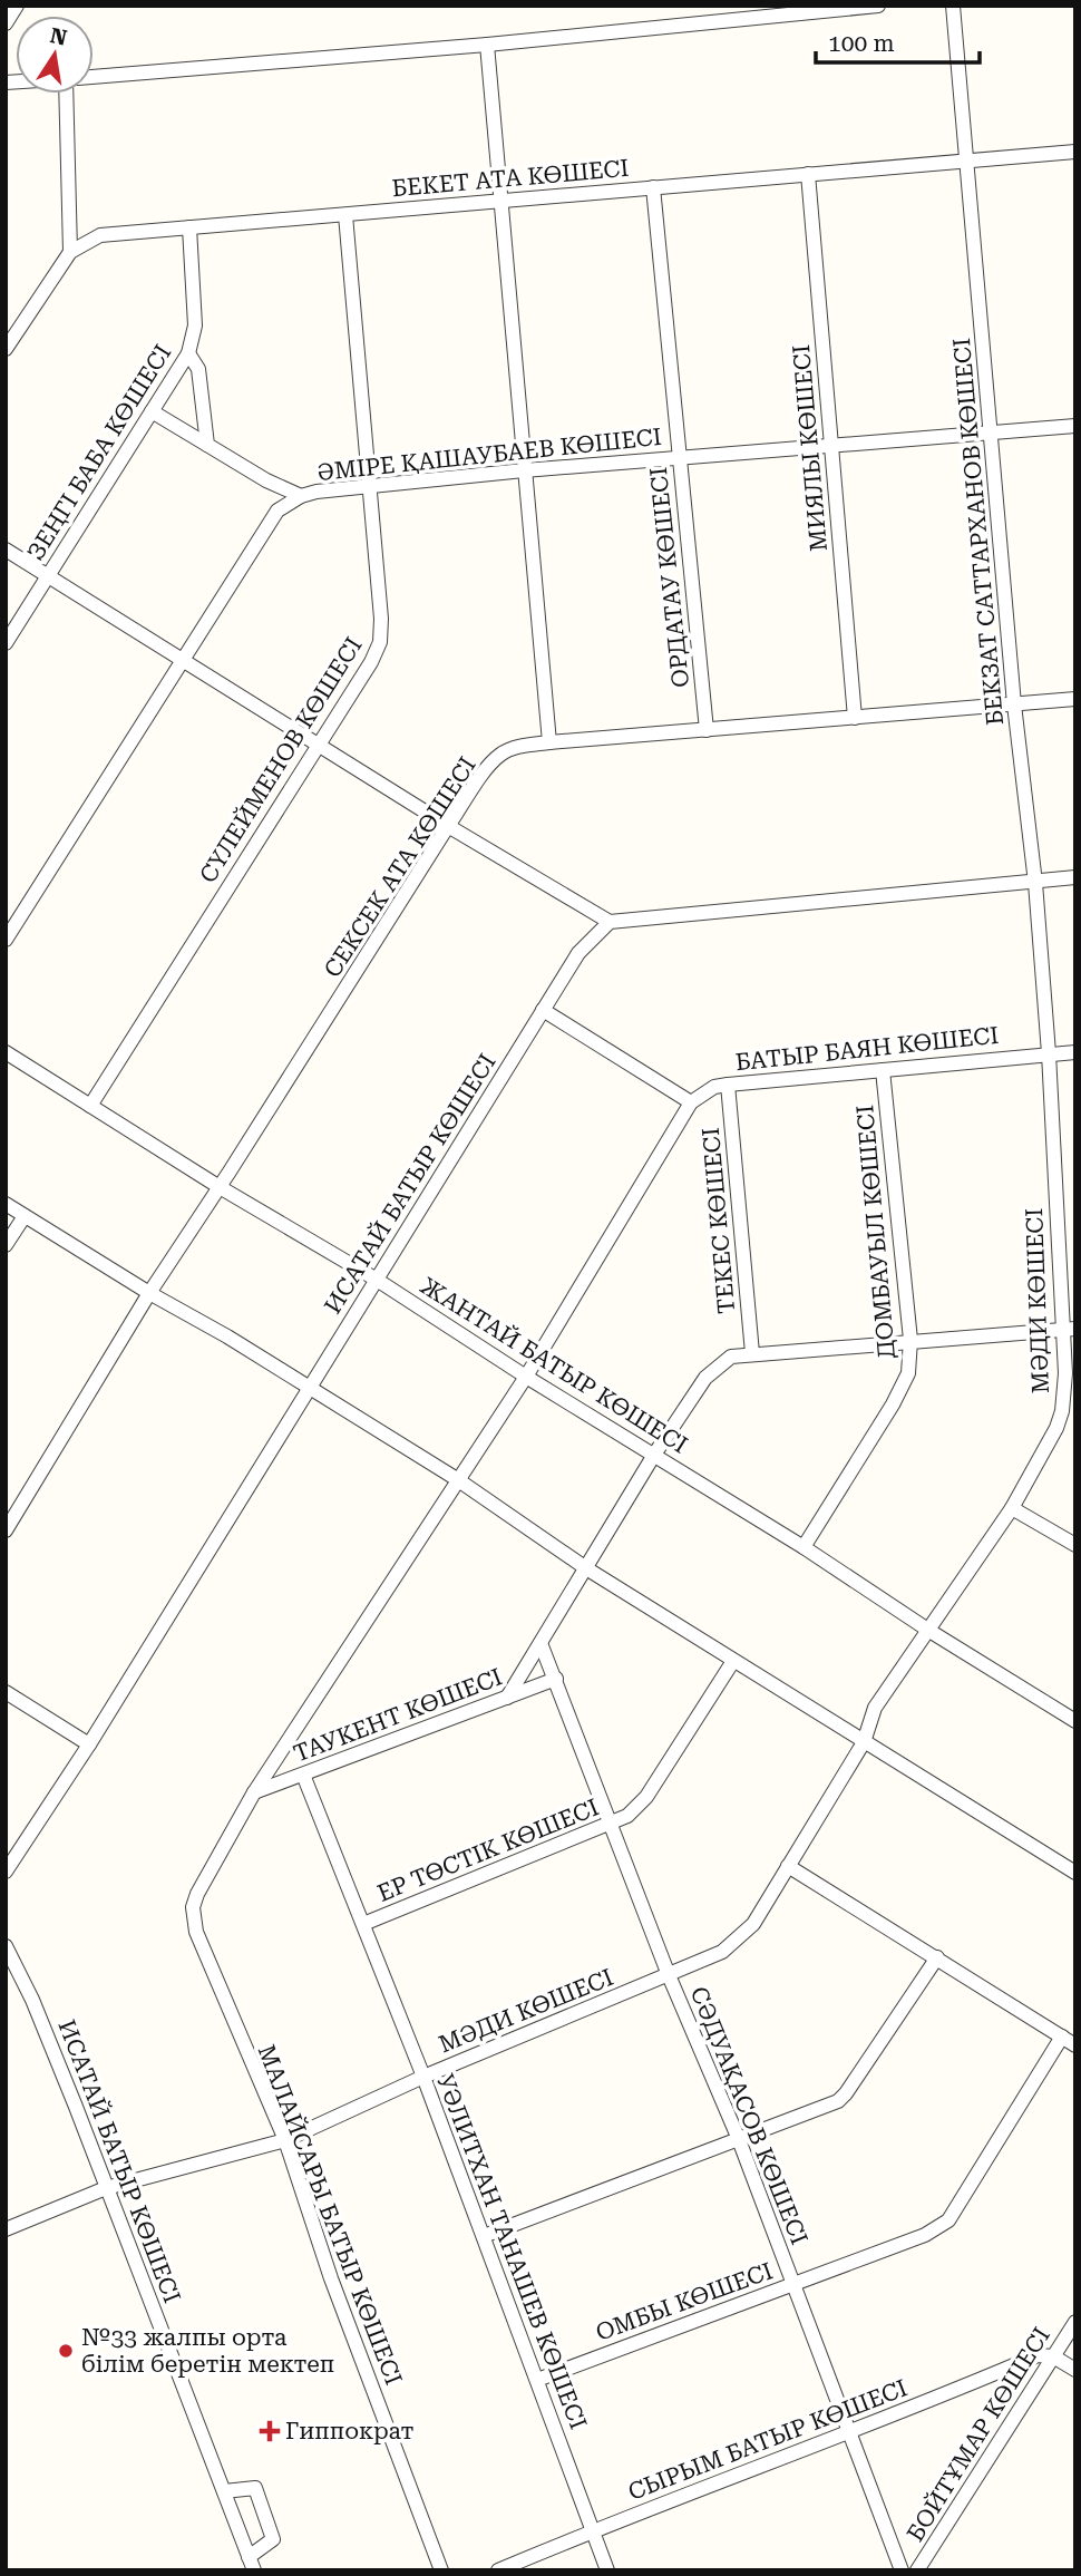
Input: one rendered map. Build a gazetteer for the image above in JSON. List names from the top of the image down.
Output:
{
  "streets": {
    "street": [
      "БЕКЕТ АТА КӨШЕСІ",
      "МИЯЛЫ КӨШЕСІ",
      "ЗЕҢГІ БАБА КӨШЕСІ",
      "ӘМІРЕ ҚАШАУБАЕВ КӨШЕСІ",
      "БЕКЗАТ САТТАРХАНОВ КӨШЕСІ",
      "ОРДАТАУ КӨШЕСІ",
      "СҮЛЕЙМЕНОВ КӨШЕСІ",
      "СЕКСЕК АТА КӨШЕСІ",
      "БАТЫР БАЯН КӨШЕСІ",
      "ИСАТАЙ БАТЫР КӨШЕСІ",
      "ТЕКЕС КӨШЕСІ",
      "ДОМБАУЫЛ КӨШЕСІ",
      "МӘДИ КӨШЕСІ",
      "ЖАНТАЙ БАТЫР КӨШЕСІ",
      "ТАУКЕНТ КӨШЕСІ",
      "ЕР ТӨСТІК КӨШЕСІ",
      "СӘДУАҚАСОВ КӨШЕСІ",
      "МАЛАЙСАРЫ БАТЫР КӨШЕСІ",
      "УӘЛИТХАН ТАНАШЕВ КӨШЕСІ",
      "ОМБЫ КӨШЕСІ",
      "БОЙТҰМАР КӨШЕСІ",
      "СЫРЫМ БАТЫР КӨШЕСІ"
    ]
  },
  "crossings": [
    ["БЕКЕТ АТА КӨШЕСІ", "МИЯЛЫ КӨШЕСІ"],
    ["БЕКЕТ АТА КӨШЕСІ", "ЗЕҢГІ БАБА КӨШЕСІ"],
    ["БЕКЕТ АТА КӨШЕСІ", "БЕКЗАТ САТТАРХАНОВ КӨШЕСІ"],
    ["БЕКЕТ АТА КӨШЕСІ", "ОРДАТАУ КӨШЕСІ"],
    ["БЕКЕТ АТА КӨШЕСІ", "СҮЛЕЙМЕНОВ КӨШЕСІ"],
    ["МИЯЛЫ КӨШЕСІ", "ӘМІРЕ ҚАШАУБАЕВ КӨШЕСІ"],
    ["МИЯЛЫ КӨШЕСІ", "СЕКСЕК АТА КӨШЕСІ"],
    ["ӘМІРЕ ҚАШАУБАЕВ КӨШЕСІ", "БЕКЗАТ САТТАРХАНОВ КӨШЕСІ"],
    ["ӘМІРЕ ҚАШАУБАЕВ КӨШЕСІ", "ОРДАТАУ КӨШЕСІ"],
    ["ӘМІРЕ ҚАШАУБАЕВ КӨШЕСІ", "СҮЛЕЙМЕНОВ КӨШЕСІ"],
    ["БЕКЗАТ САТТАРХАНОВ КӨШЕСІ", "СЕКСЕК АТА КӨШЕСІ"],
    ["БЕКЗАТ САТТАРХАНОВ КӨШЕСІ", "БАТЫР БАЯН КӨШЕСІ"],
    ["БЕКЗАТ САТТАРХАНОВ КӨШЕСІ", "МӘДИ КӨШЕСІ"],
    ["ОРДАТАУ КӨШЕСІ", "СЕКСЕК АТА КӨШЕСІ"],
    ["СҮЛЕЙМЕНОВ КӨШЕСІ", "ЖАНТАЙ БАТЫР КӨШЕСІ"],
    ["СЕКСЕК АТА КӨШЕСІ", "ЖАНТАЙ БАТЫР КӨШЕСІ"],
    ["БАТЫР БАЯН КӨШЕСІ", "ТЕКЕС КӨШЕСІ"],
    ["БАТЫР БАЯН КӨШЕСІ", "ДОМБАУЫЛ КӨШЕСІ"],
    ["БАТЫР БАЯН КӨШЕСІ", "МӘДИ КӨШЕСІ"],
    ["ИСАТАЙ БАТЫР КӨШЕСІ", "МӘДИ КӨШЕСІ"],
    ["ИСАТАЙ БАТЫР КӨШЕСІ", "ЖАНТАЙ БАТЫР КӨШЕСІ"],
    ["ДОМБАУЫЛ КӨШЕСІ", "ЖАНТАЙ БАТЫР КӨШЕСІ"],
    ["МӘДИ КӨШЕСІ", "ЖАНТАЙ БАТЫР КӨШЕСІ"],
    ["МӘДИ КӨШЕСІ", "СӘДУАҚАСОВ КӨШЕСІ"],
    ["МӘДИ КӨШЕСІ", "МАЛАЙСАРЫ БАТЫР КӨШЕСІ"],
    ["МӘДИ КӨШЕСІ", "УӘЛИТХАН ТАНАШЕВ КӨШЕСІ"],
    ["ТАУКЕНТ КӨШЕСІ", "СӘДУАҚАСОВ КӨШЕСІ"],
    ["ТАУКЕНТ КӨШЕСІ", "МАЛАЙСАРЫ БАТЫР КӨШЕСІ"],
    ["ТАУКЕНТ КӨШЕСІ", "УӘЛИТХАН ТАНАШЕВ КӨШЕСІ"],
    ["ЕР ТӨСТІК КӨШЕСІ", "СӘДУАҚАСОВ КӨШЕСІ"],
    ["ЕР ТӨСТІК КӨШЕСІ", "УӘЛИТХАН ТАНАШЕВ КӨШЕСІ"],
    ["СӘДУАҚАСОВ КӨШЕСІ", "ОМБЫ КӨШЕСІ"],
    ["СӘДУАҚАСОВ КӨШЕСІ", "СЫРЫМ БАТЫР КӨШЕСІ"],
    ["УӘЛИТХАН ТАНАШЕВ КӨШЕСІ", "ОМБЫ КӨШЕСІ"],
    ["УӘЛИТХАН ТАНАШЕВ КӨШЕСІ", "СЫРЫМ БАТЫР КӨШЕСІ"],
    ["БОЙТҰМАР КӨШЕСІ", "СЫРЫМ БАТЫР КӨШЕСІ"]
  ],
  "places": {
    "other": ["№33 жалпы орта білім беретін мектеп"],
    "health": ["Гиппократ"]
  },
  "scale_bar": "100 m",
  "north": "top"
}
